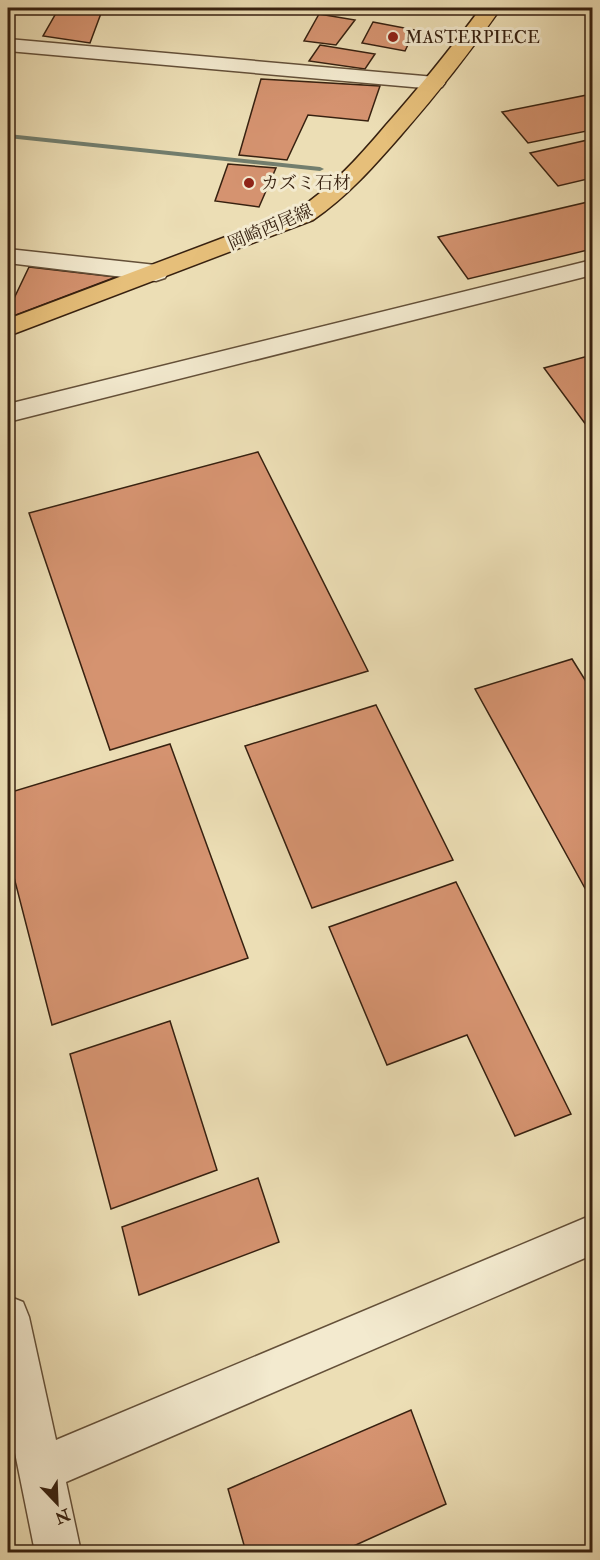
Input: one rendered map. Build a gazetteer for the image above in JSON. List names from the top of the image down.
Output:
{
  "streets": {
    "main road": ["岡崎西尾線"]
  },
  "places": ["MASTERPIECE", "カズミ石材"],
  "north": "bottom right"
}
